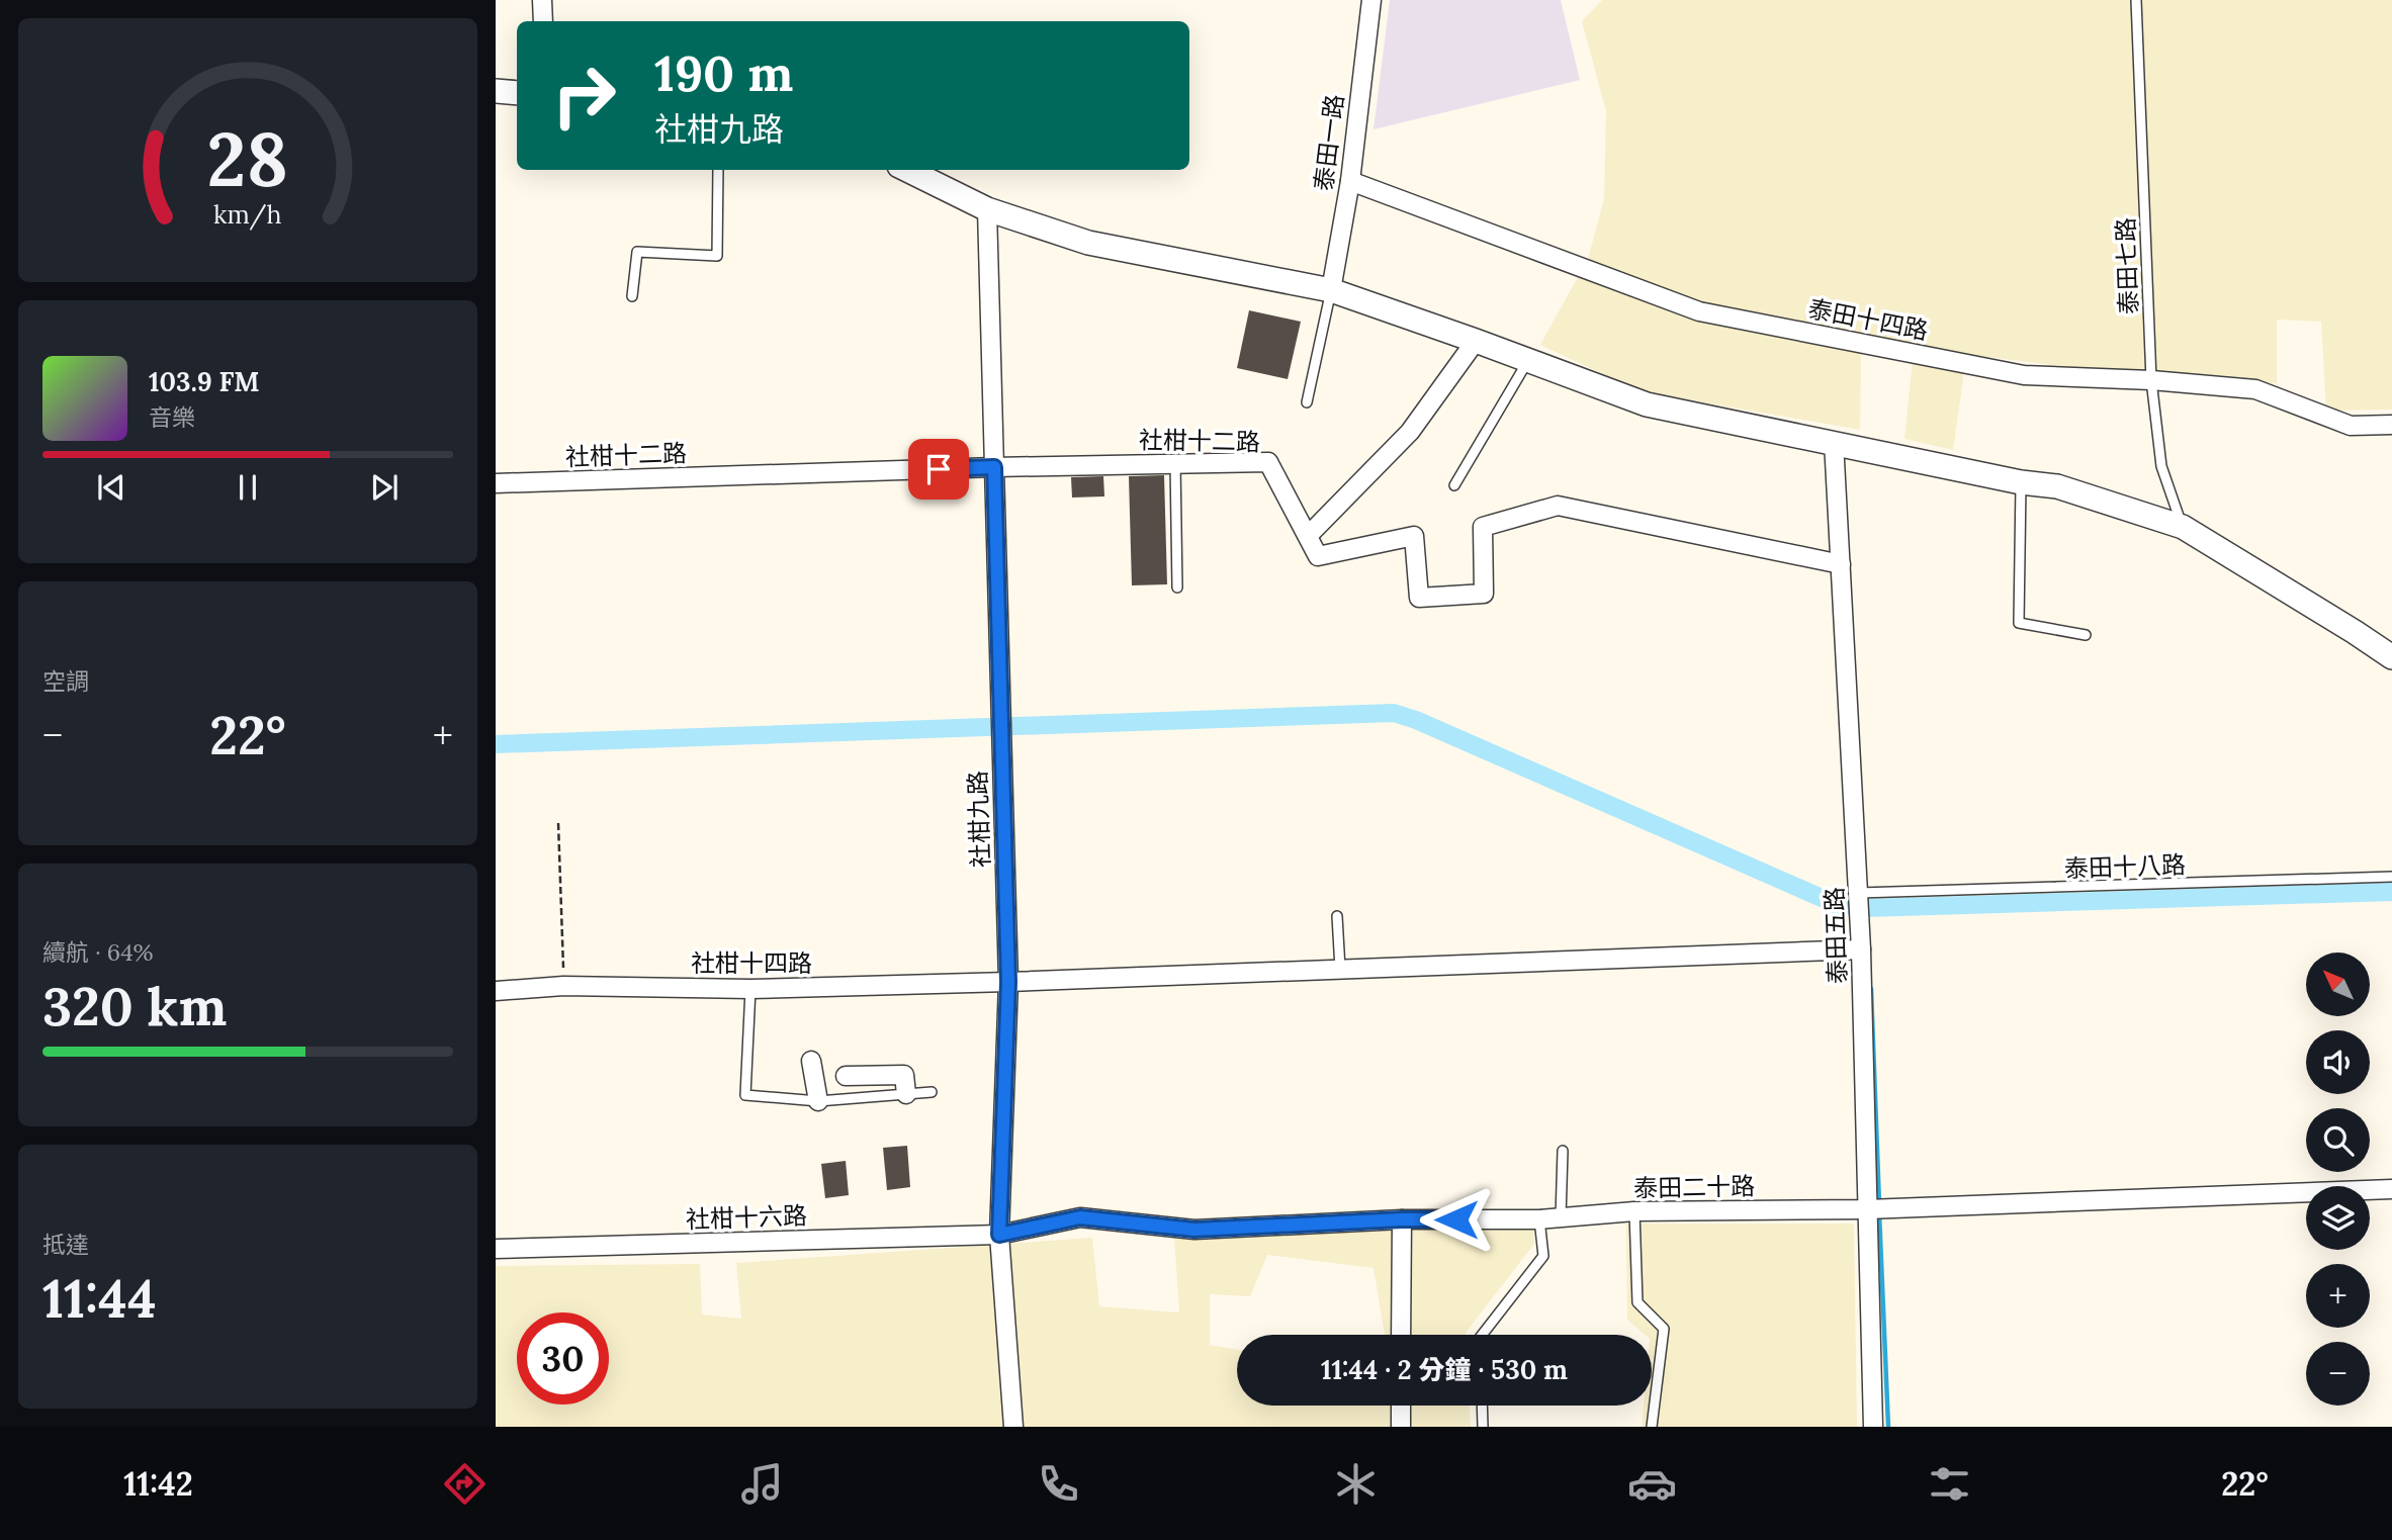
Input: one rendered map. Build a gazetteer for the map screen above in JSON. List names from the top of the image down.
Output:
{
  "streets": {
    "street": [
      "泰田一路",
      "泰田十四路",
      "社柑十二路",
      "社柑九路",
      "泰田五路",
      "社柑十四路",
      "泰田二十路",
      "社柑十六路"
    ],
    "lane": ["泰田七路", "泰田十八路"]
  },
  "crossings": [
    ["泰田一路", "泰田十四路"],
    ["泰田七路", "泰田十四路"],
    ["社柑十二路", "社柑九路"],
    ["社柑十二路", "泰田五路"],
    ["社柑九路", "社柑十四路"],
    ["社柑九路", "泰田二十路"],
    ["社柑九路", "社柑十六路"],
    ["泰田十八路", "泰田五路"],
    ["泰田五路", "社柑十四路"],
    ["泰田五路", "泰田二十路"],
    ["泰田二十路", "社柑十六路"]
  ],
  "north": "top left",
  "page": {
    "turn": ["190 m", "社柑九路"],
    "song": ["103.9 FM", "音樂"],
    "tile": [
      "空調",
      ["續航 · 64%", "320 km"],
      ["抵達", "11:44"]
    ],
    "heat": ["−", "22°", "+"],
    "map_buttons": ["+", "−"],
    "limit": "30",
    "trip": "11:44 · 2 分鐘 · 530 m",
    "tabs": ["11:42", "22°"],
    "gauge": ["28", "km/h"]
  }
}
